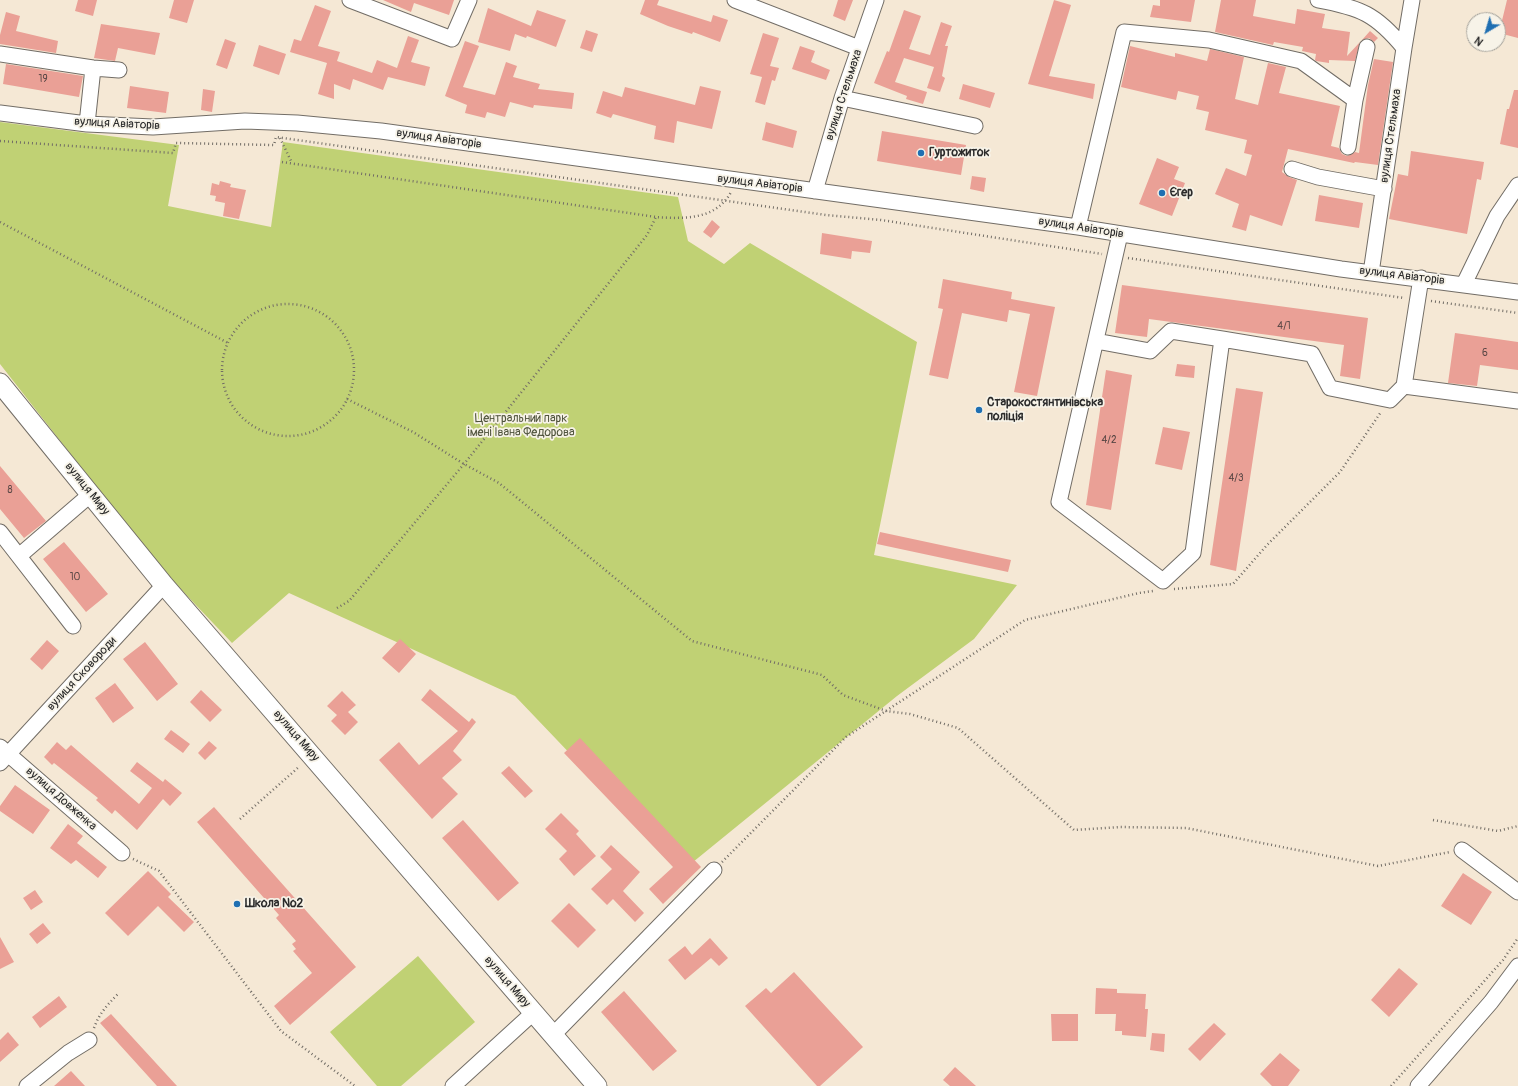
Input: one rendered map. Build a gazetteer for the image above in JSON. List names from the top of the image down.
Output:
{
  "streets": {
    "main road": ["вулиця Миру"],
    "street": [
      "вулиця Стельмаха",
      "вулиця Авіаторів",
      "вулиця Сковороди",
      "вулиця Довженка"
    ]
  },
  "crossings": [
    ["вулиця Стельмаха", "вулиця Авіаторів"],
    ["вулиця Миру", "вулиця Сковороди"],
    ["вулиця Сковороди", "вулиця Довженка"]
  ],
  "parks": ["Центральний парк імені Івана Федорова"],
  "places": [
    "Гуртожиток",
    "Єгер",
    "Старокостянтинівська поліція",
    "Школа №2"
  ],
  "house_numbers": [
    "19",
    "4/1",
    "6",
    "4/2",
    "4/3",
    "8",
    "10"
  ],
  "north": "bottom left"
}
